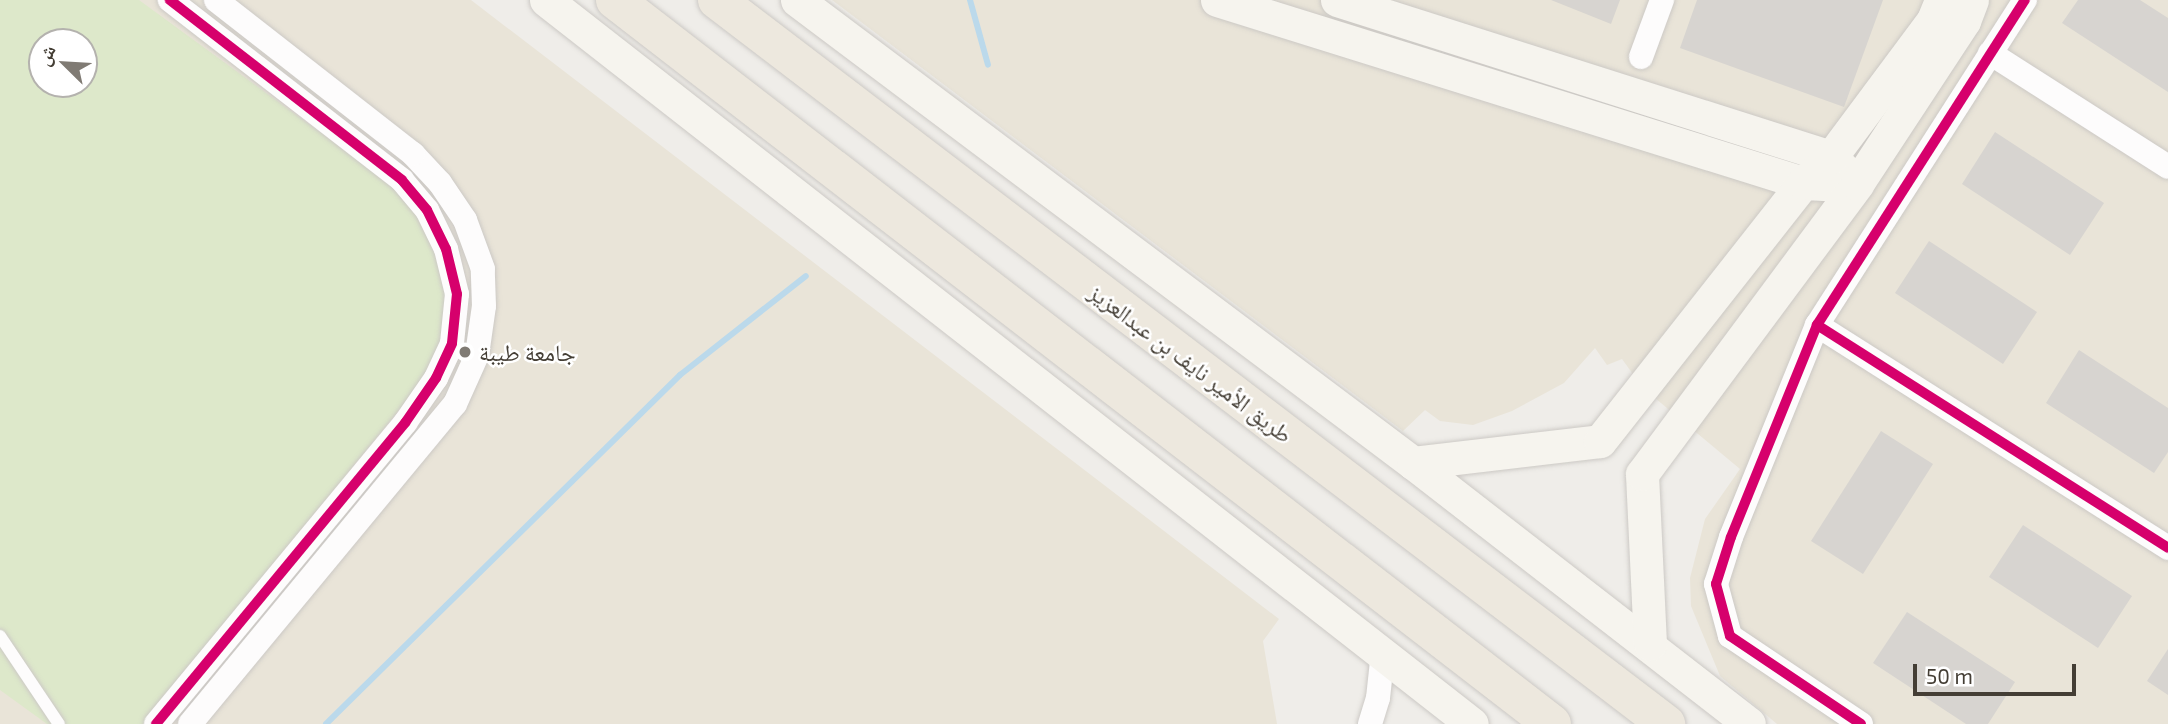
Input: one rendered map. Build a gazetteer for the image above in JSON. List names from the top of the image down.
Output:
{
  "streets": {
    "highway": ["طريق الأمير نايف بن عبدالعزيز"]
  },
  "places": ["جامعة طيبة"],
  "scale_bar": "50 m",
  "north": "top left"
}
